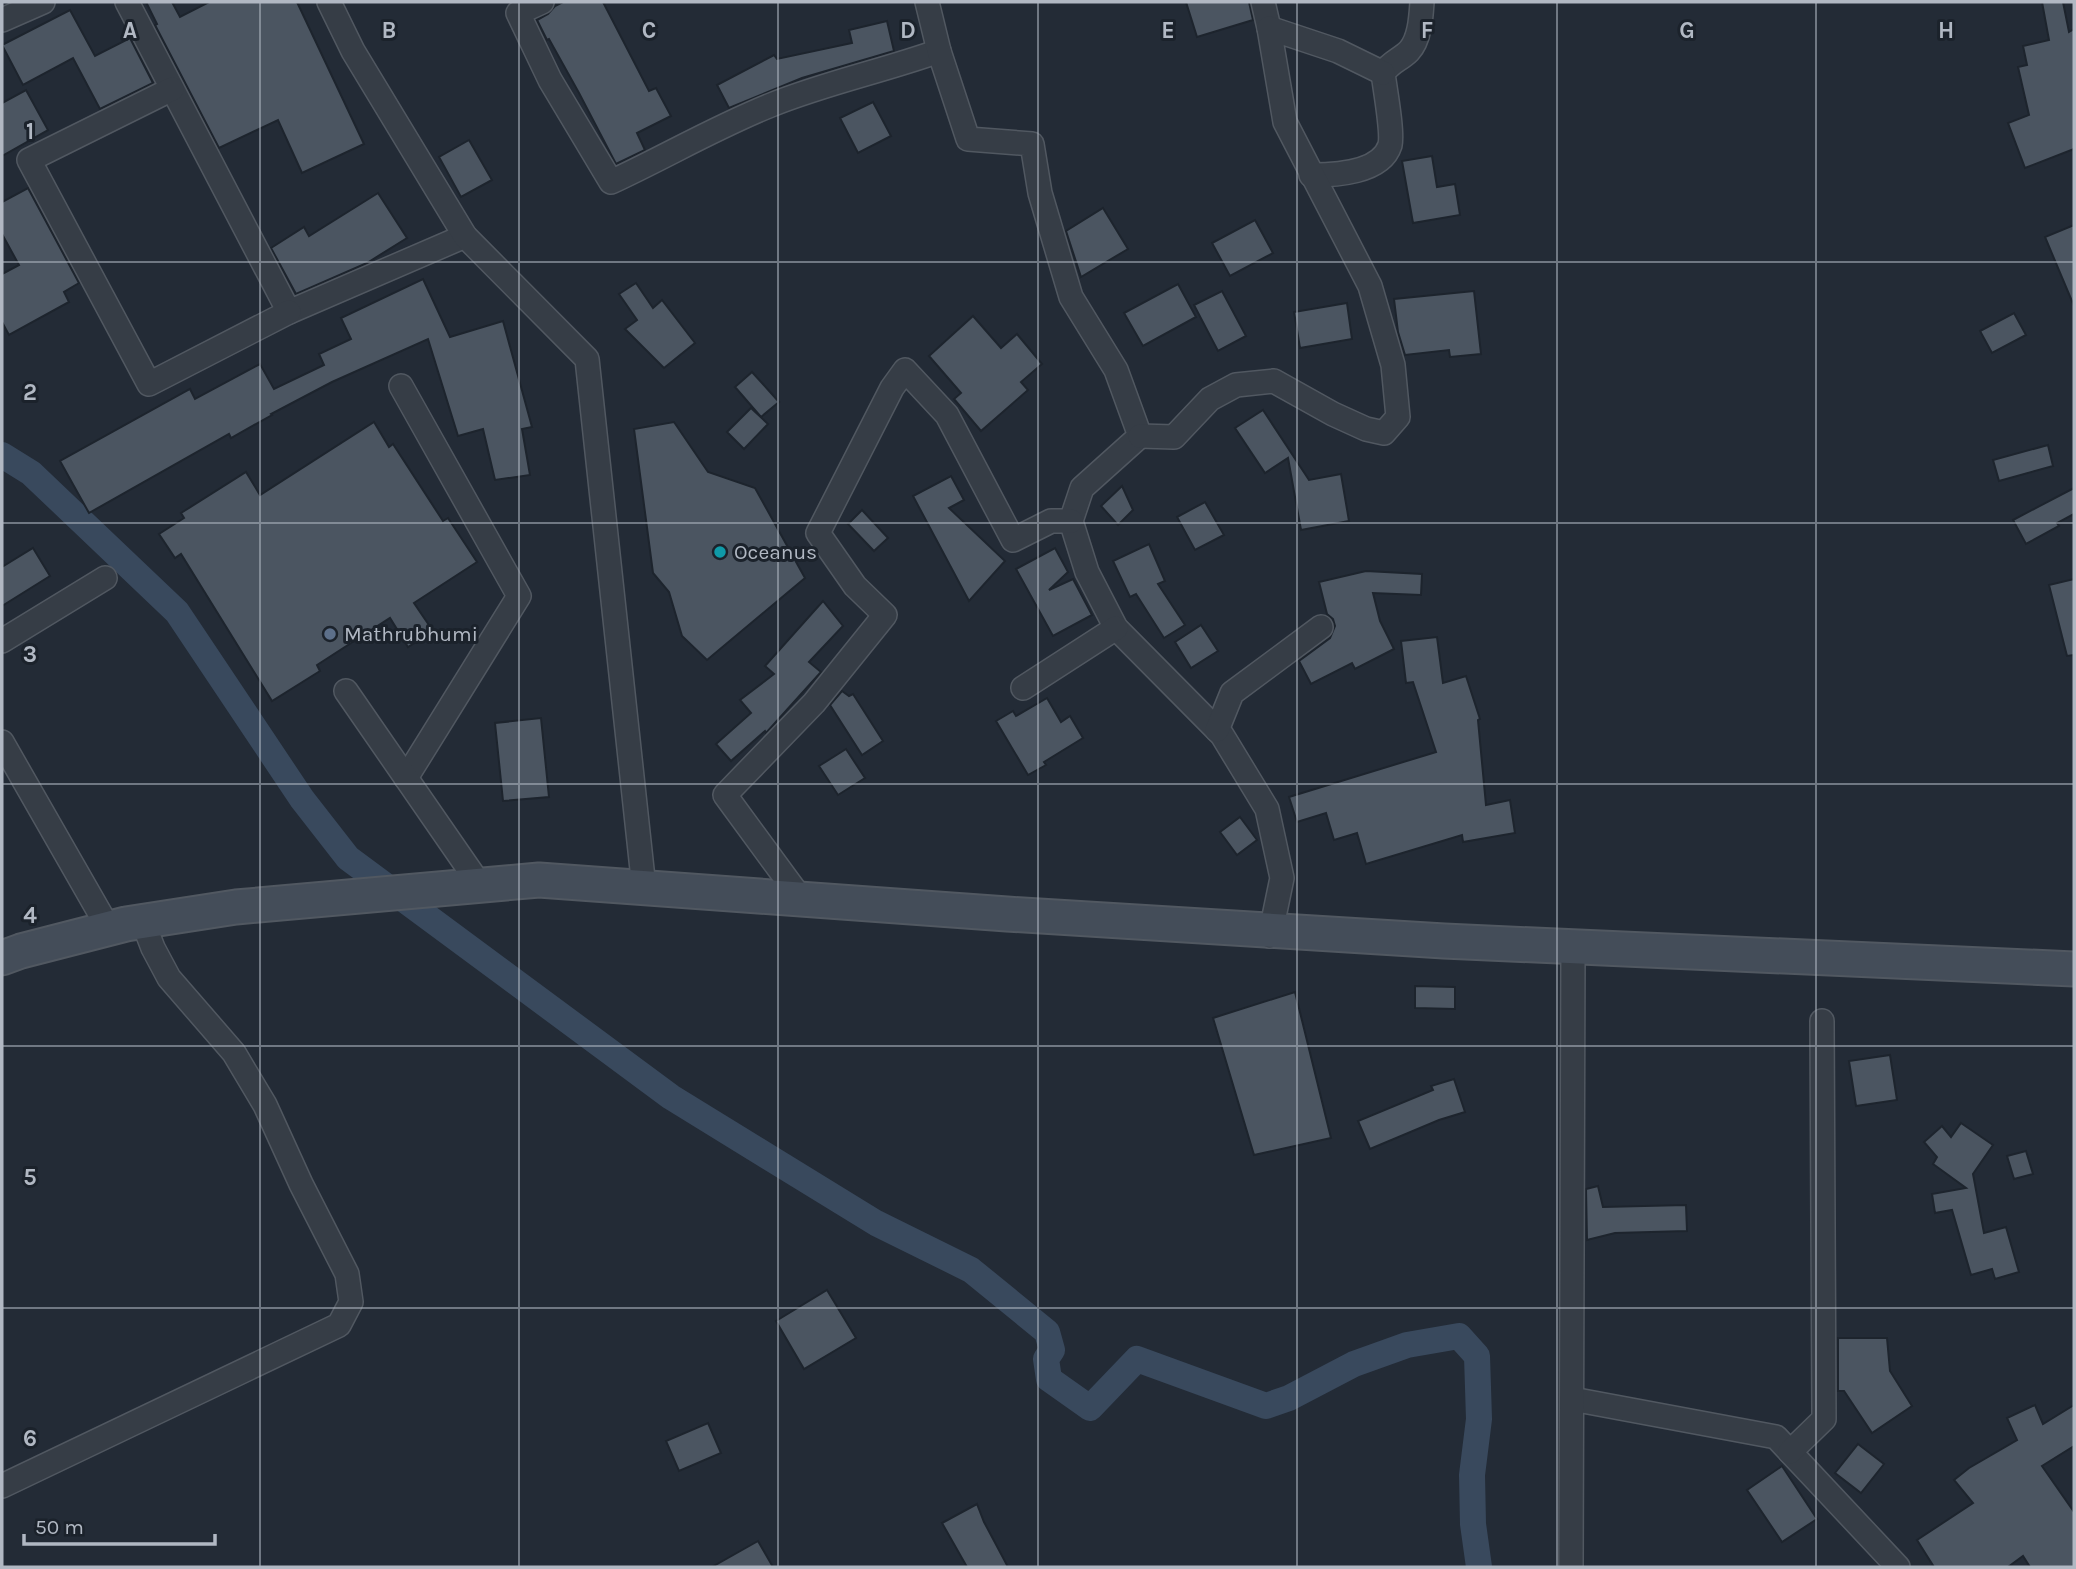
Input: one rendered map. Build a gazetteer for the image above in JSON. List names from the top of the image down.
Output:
{
  "places": ["Oceanus", "Mathrubhumi"],
  "scale_bar": "50 m",
  "grid": {
    "columns": [
      "A",
      "B",
      "C",
      "D",
      "E",
      "F",
      "G",
      "H"
    ],
    "rows": [
      "1",
      "2",
      "3",
      "4",
      "5",
      "6"
    ]
  }
}
